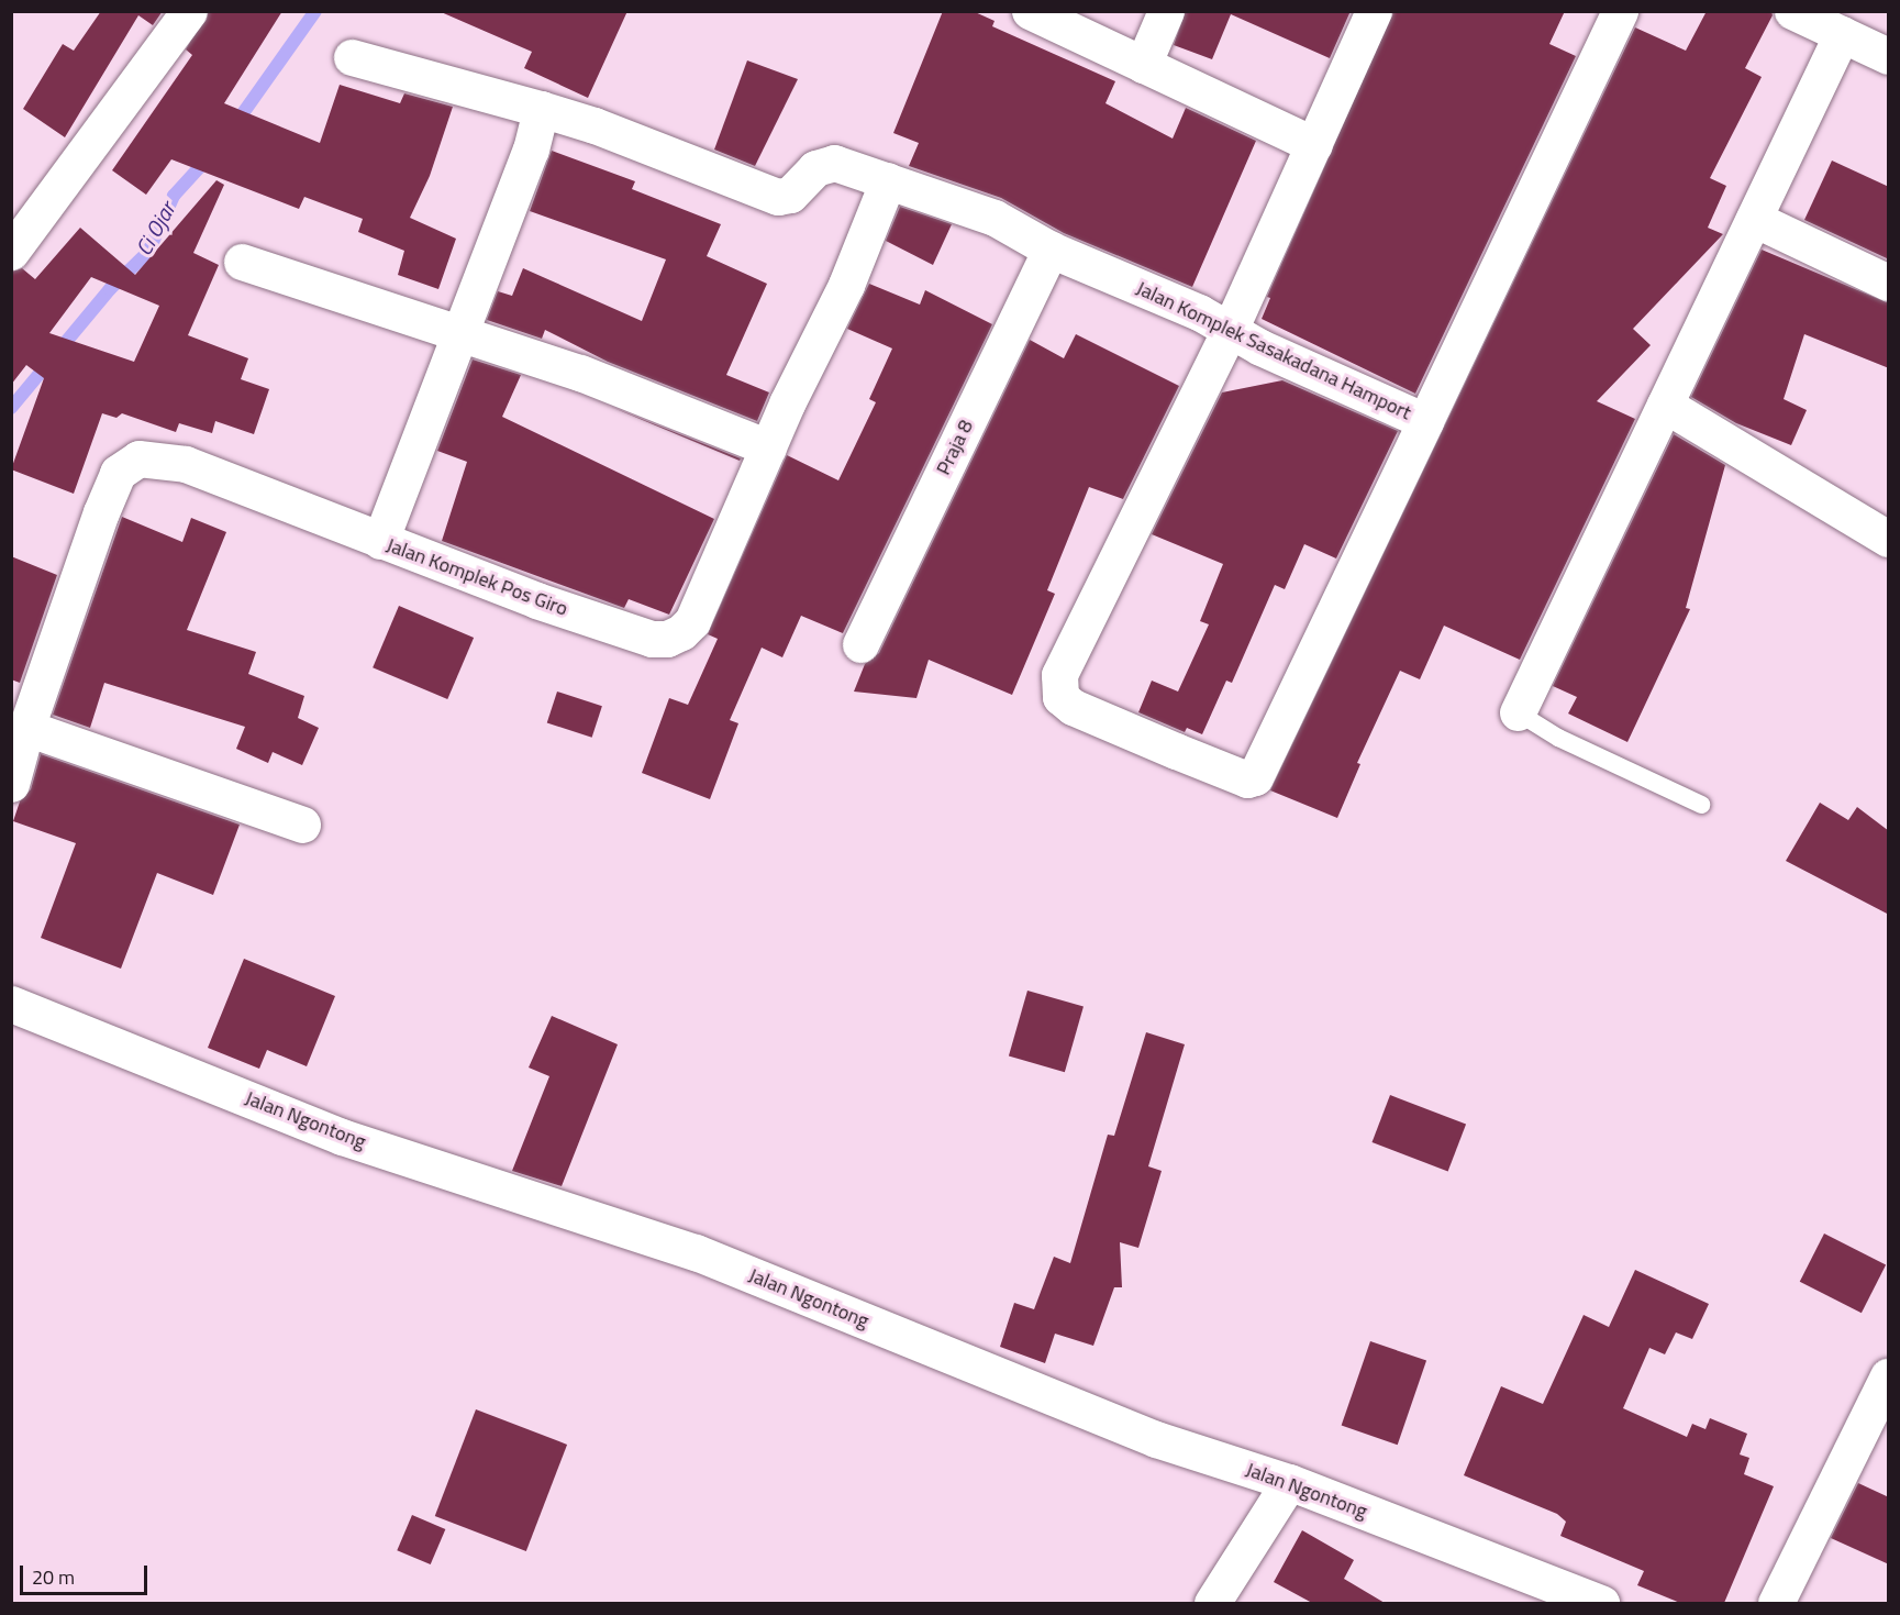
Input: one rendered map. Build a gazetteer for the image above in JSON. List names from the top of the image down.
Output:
{
  "streets": {
    "street": [
      "Jalan Komplek Sasakadana Hamport",
      "Praja 8",
      "Jalan Komplek Pos Giro",
      "Jalan Ngontong"
    ]
  },
  "crossings": [
    ["Jalan Komplek Sasakadana Hamport", "Praja 8"],
    ["Jalan Komplek Sasakadana Hamport", "Jalan Komplek Pos Giro"]
  ],
  "water": ["Ci Ojar"],
  "scale_bar": "20 m"
}
